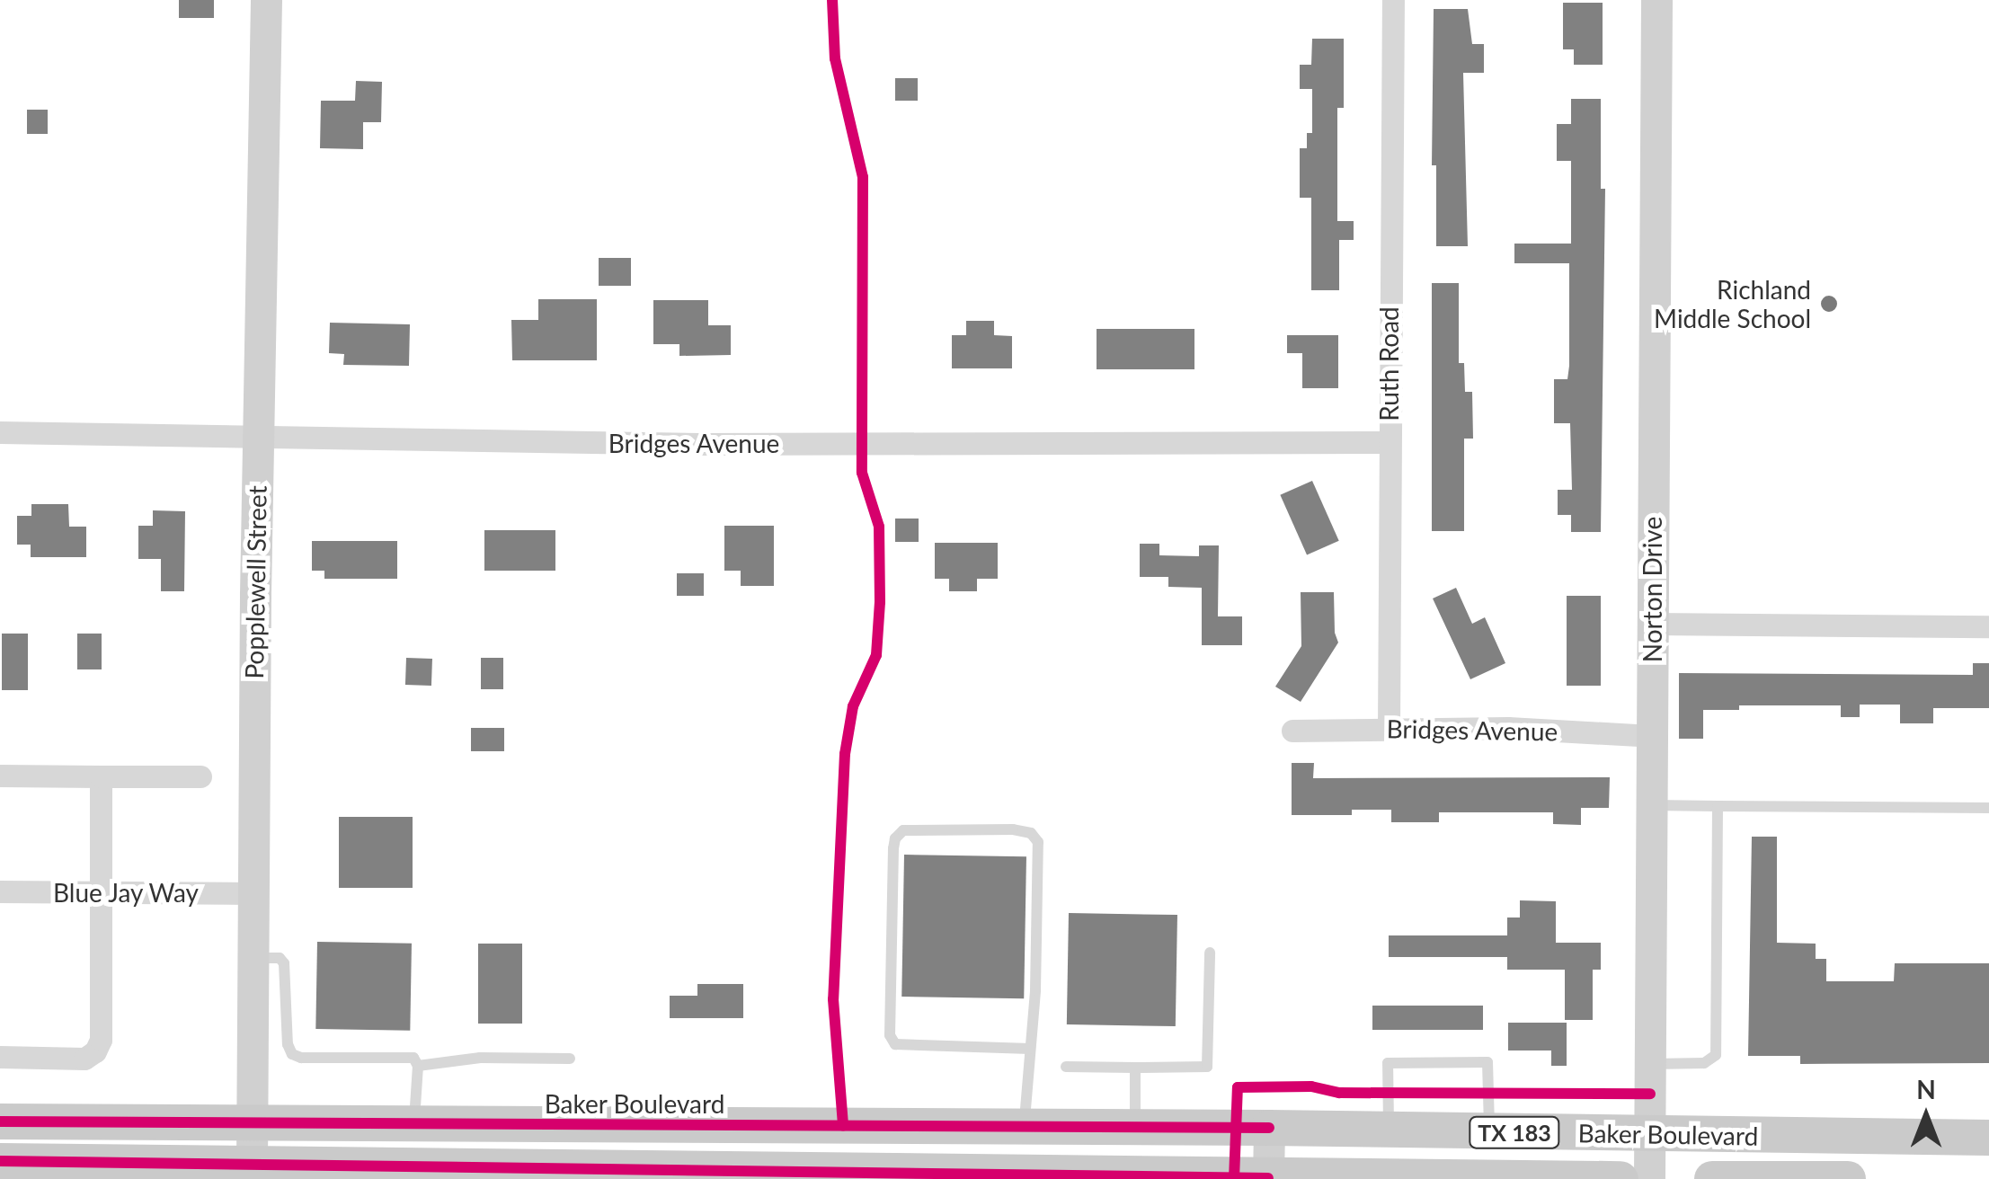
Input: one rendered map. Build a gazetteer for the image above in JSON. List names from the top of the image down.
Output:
{
  "streets": {
    "main road": ["Baker Boulevard", "TX 183"],
    "street": [
      "Ruth Road",
      "Bridges Avenue",
      "Popplewell Street",
      "Norton Drive",
      "Blue Jay Way"
    ]
  },
  "crossings": [
    ["Ruth Road", "Bridges Avenue"],
    ["Bridges Avenue", "Popplewell Street"],
    ["Bridges Avenue", "Norton Drive"],
    ["Popplewell Street", "Blue Jay Way"],
    ["Popplewell Street", "Baker Boulevard"],
    ["Norton Drive", "Baker Boulevard"]
  ],
  "places": ["Richland Middle School"],
  "north": "top"
}
